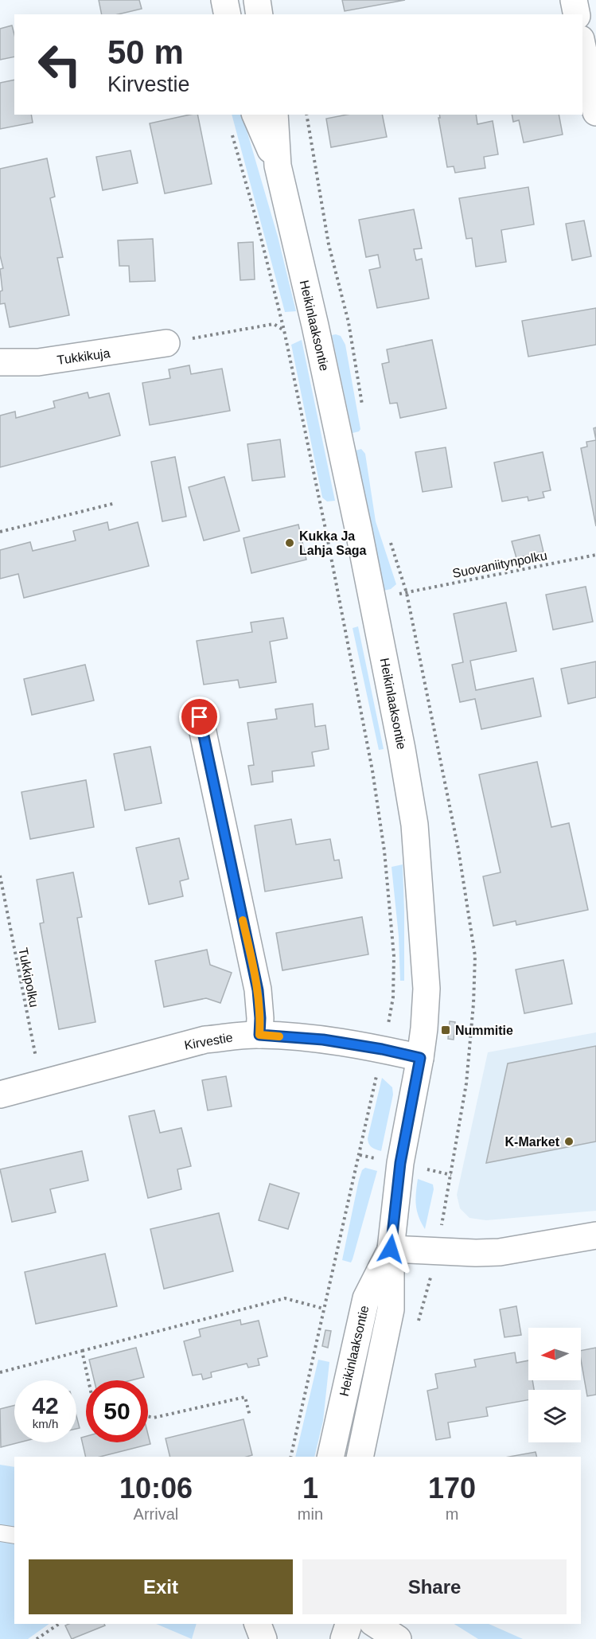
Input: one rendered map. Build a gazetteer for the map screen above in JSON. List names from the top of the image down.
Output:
{
  "streets": {
    "main road": ["Heikinlaaksontie", "Tukkikuja", "Kirvestie"],
    "path": ["Suovaniitynpolku", "Tukkipolku"]
  },
  "crossings": [
    ["Heikinlaaksontie", "Kirvestie"],
    ["Tukkipolku", "Kirvestie"]
  ],
  "places": {
    "other": ["Kukka Ja Lahja Saga", "K-Market"],
    "transit": ["Nummitie"]
  },
  "north": "left",
  "page": {
    "turn": ["50 m", "Kirvestie"],
    "speed": "42 km/h",
    "limit": "50",
    "eta": [
      "10:06",
      "Arrival",
      "1",
      "min",
      "170",
      "m"
    ],
    "buttons": ["Exit", "Share"]
  }
}
